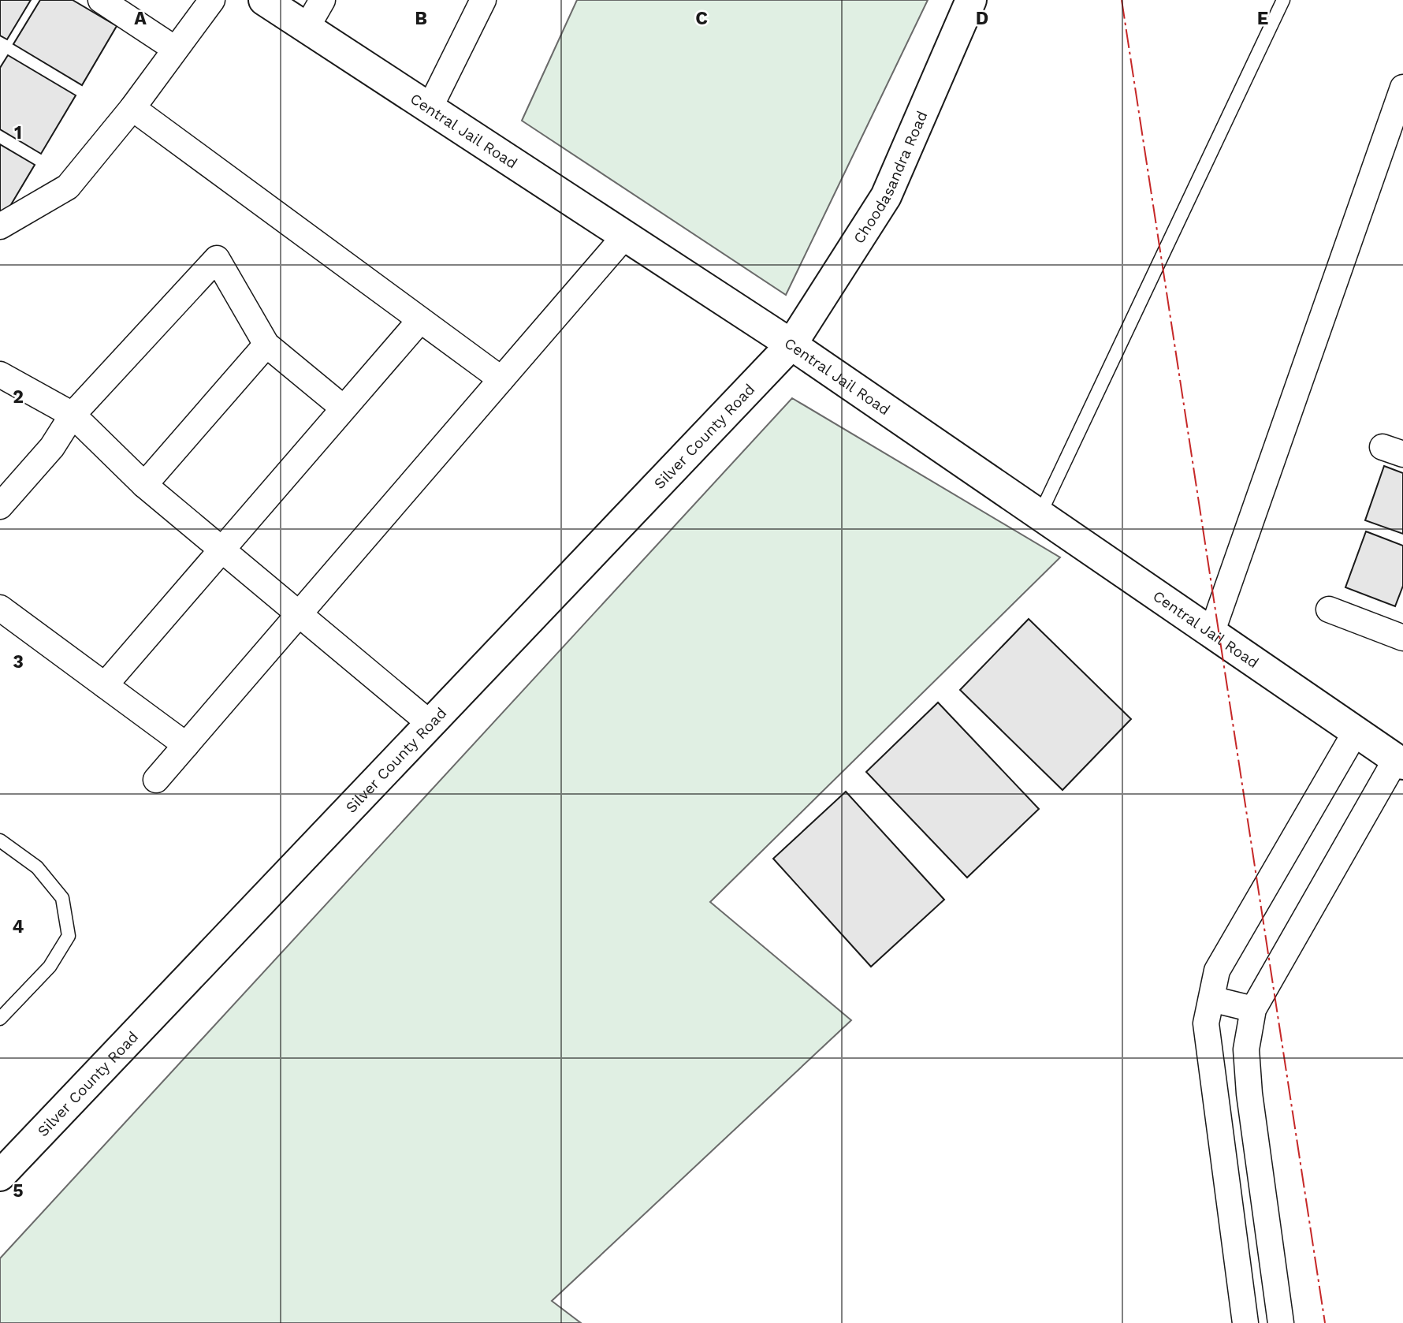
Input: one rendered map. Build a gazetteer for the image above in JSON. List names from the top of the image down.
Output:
{
  "streets": {
    "street": ["Central Jail Road", "Choodasandra Road", "Silver County Road"]
  },
  "crossings": [
    ["Central Jail Road", "Choodasandra Road"],
    ["Central Jail Road", "Silver County Road"],
    ["Choodasandra Road", "Silver County Road"]
  ],
  "grid": {
    "columns": [
      "A",
      "B",
      "C",
      "D",
      "E"
    ],
    "rows": [
      "1",
      "2",
      "3",
      "4",
      "5"
    ]
  }
}
